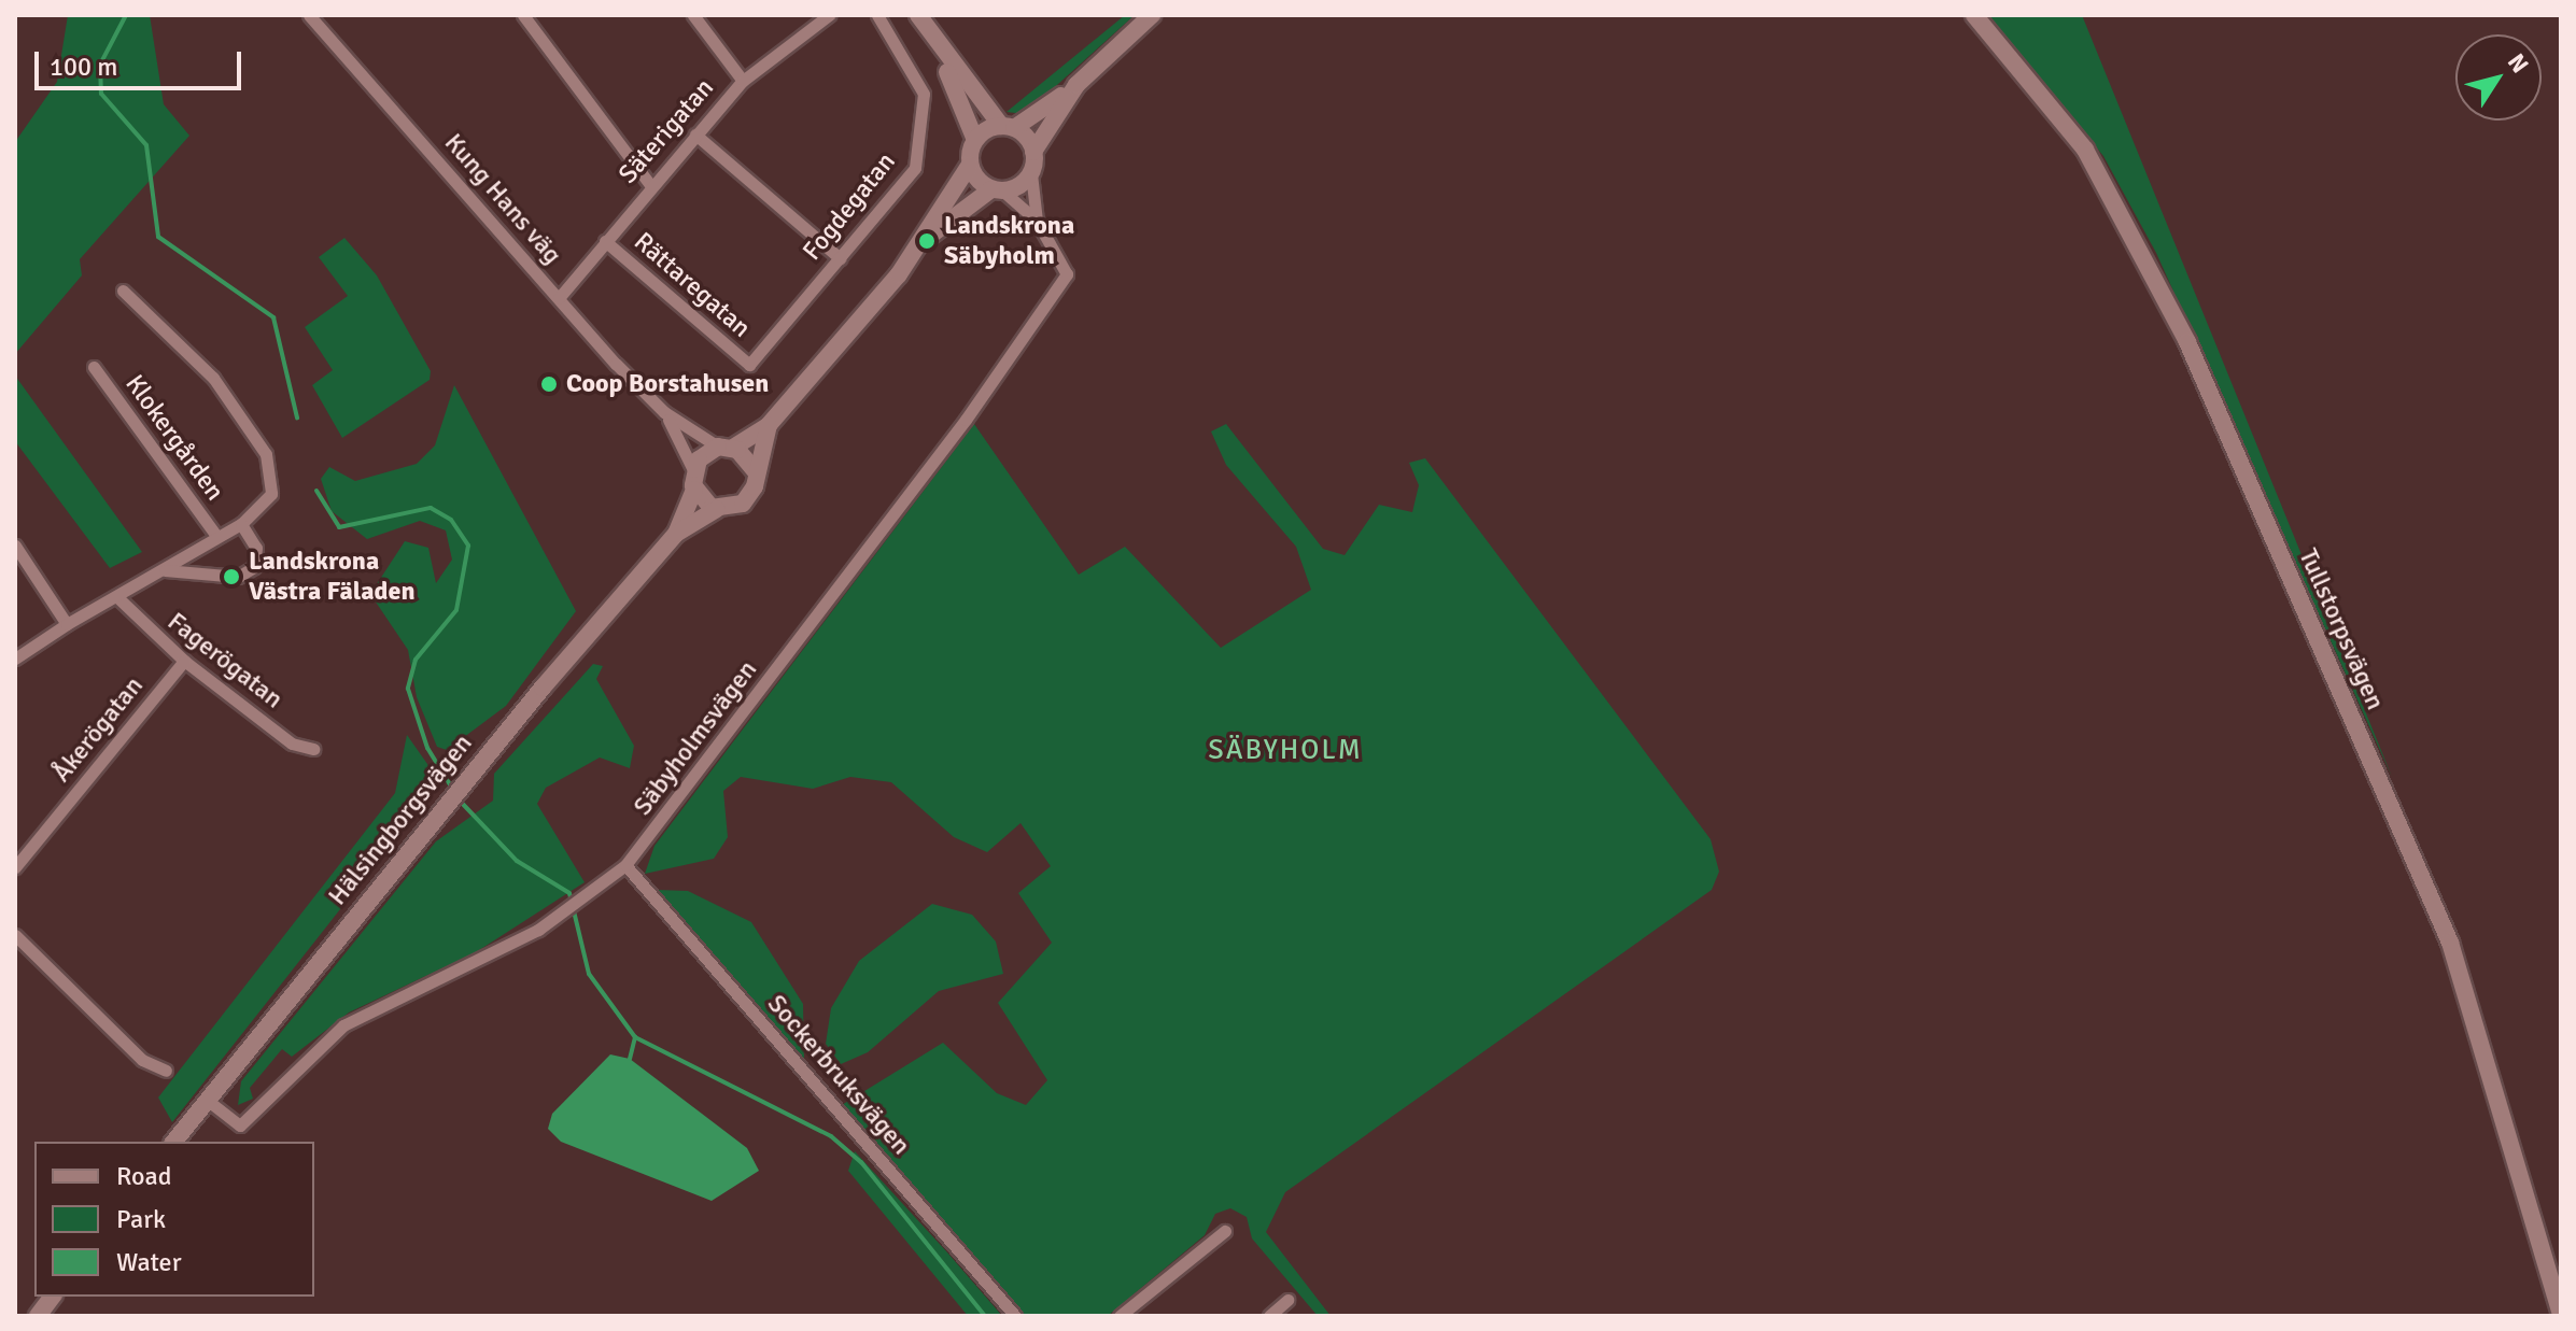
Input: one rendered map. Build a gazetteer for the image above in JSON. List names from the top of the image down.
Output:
{
  "streets": {
    "main road": ["Tullstorpsvägen", "Hälsingborgsvägen"],
    "street": [
      "Säterigatan",
      "Kung Hans väg",
      "Fogdegatan",
      "Rättaregatan",
      "Klokergården",
      "Fagerögatan",
      "Åkerögatan",
      "Säbyholmsvägen",
      "Sockerbruksvägen"
    ]
  },
  "crossings": [
    ["Säterigatan", "Kung Hans väg"],
    ["Säterigatan", "Rättaregatan"],
    ["Kung Hans väg", "Hälsingborgsvägen"],
    ["Fogdegatan", "Rättaregatan"],
    ["Fagerögatan", "Åkerögatan"],
    ["Säbyholmsvägen", "Hälsingborgsvägen"],
    ["Säbyholmsvägen", "Sockerbruksvägen"]
  ],
  "districts": ["SÄBYHOLM"],
  "places": ["Landskrona Säbyholm", "Coop Borstahusen", "Landskrona Västra Fäladen"],
  "legend": ["Road", "Park", "Water"],
  "scale_bar": "100 m",
  "north": "top right"
}
